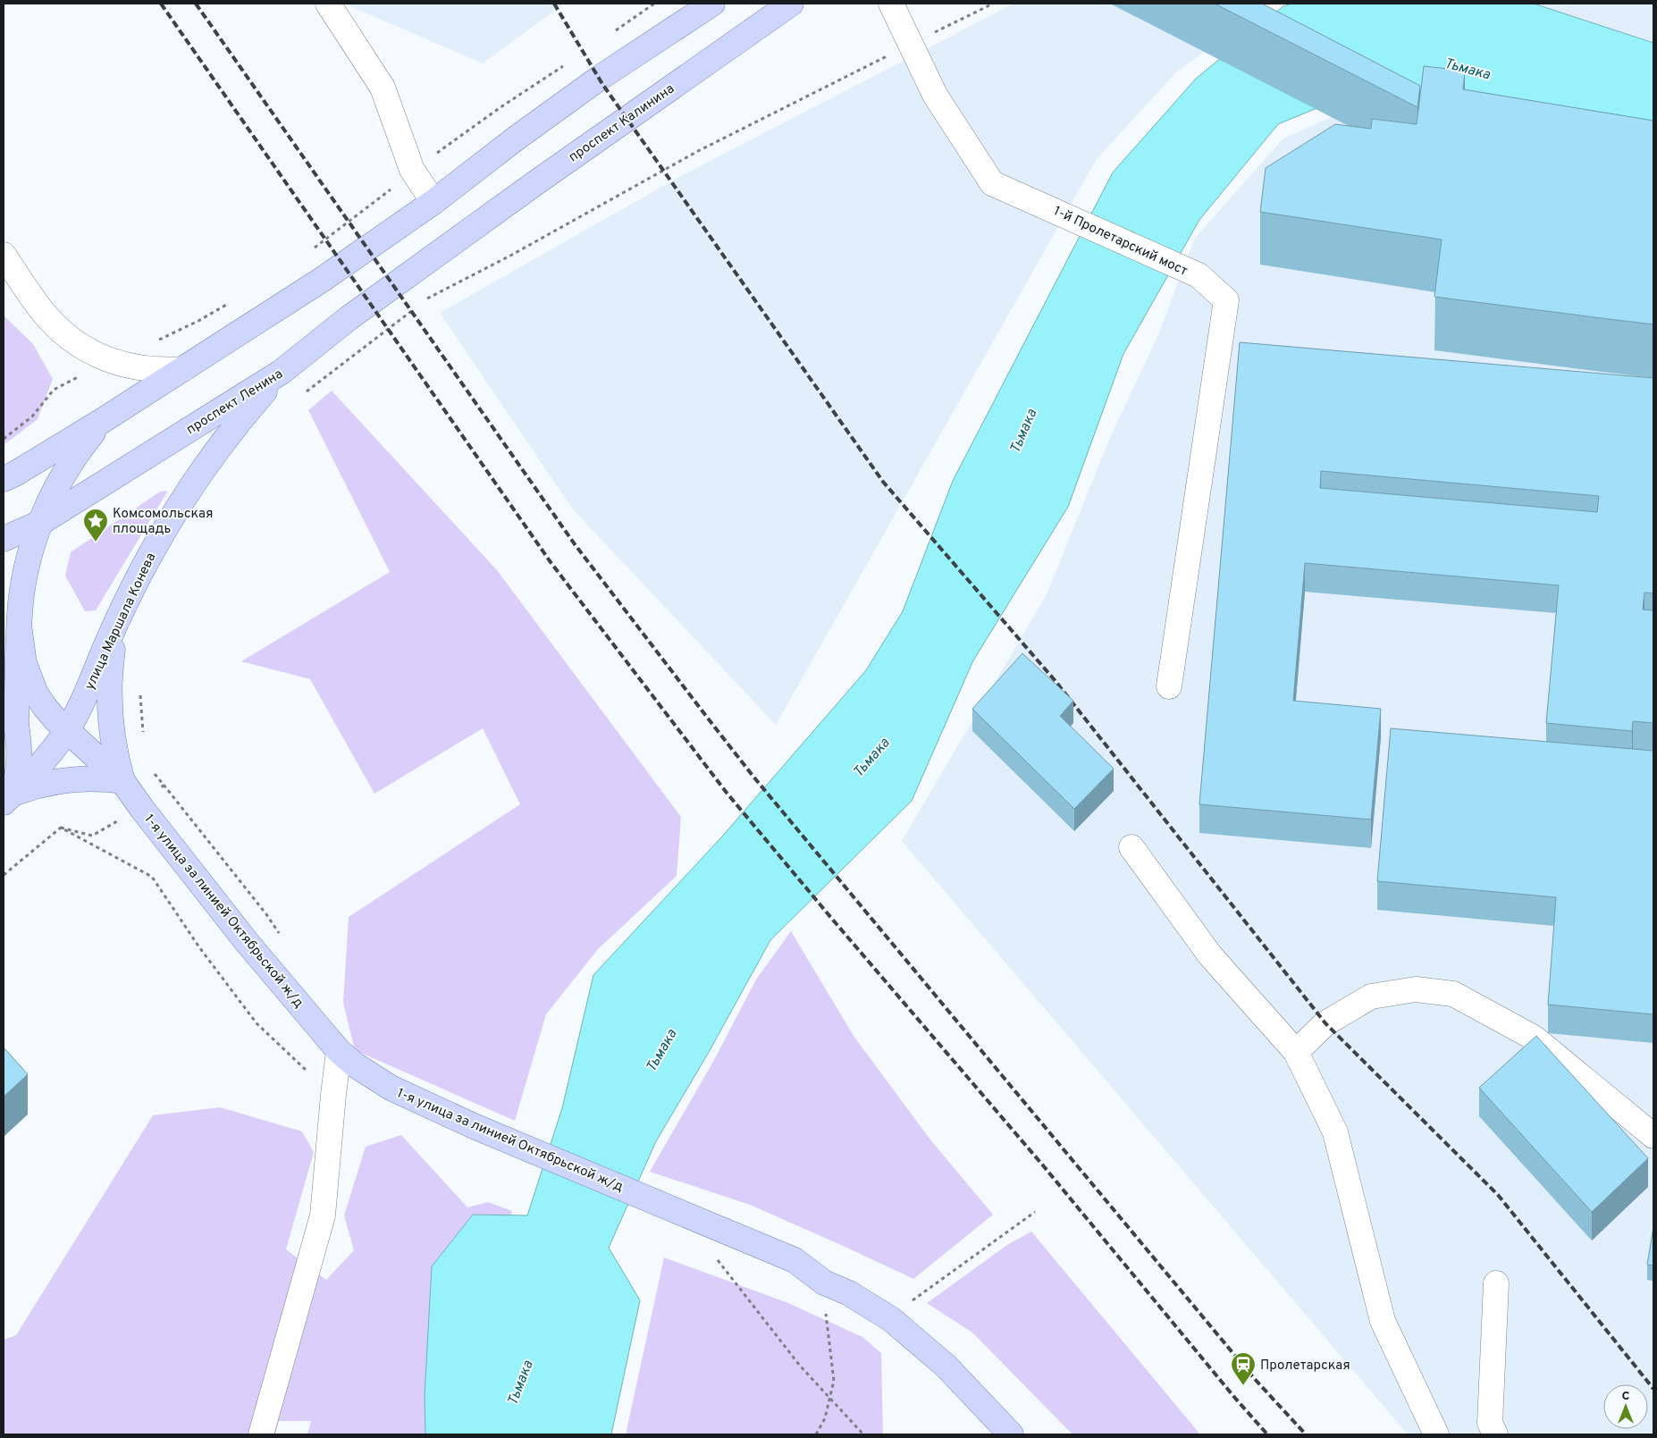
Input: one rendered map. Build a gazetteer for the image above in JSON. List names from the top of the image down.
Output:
{
  "streets": {
    "main road": [
      "проспект Калинина",
      "проспект Ленина",
      "улица Маршала Конева",
      "1-я улица за линией Октябрьской ж/д"
    ],
    "street": ["1-й Пролетарский мост"]
  },
  "crossings": [
    ["проспект Калинина", "проспект Ленина"],
    ["проспект Ленина", "улица Маршала Конева"],
    ["улица Маршала Конева", "1-я улица за линией Октябрьской ж/д"]
  ],
  "water": ["Тьмака"],
  "places": {
    "place": ["Комсомольская площадь"],
    "station": ["Пролетарская"]
  },
  "north": "top"
}
